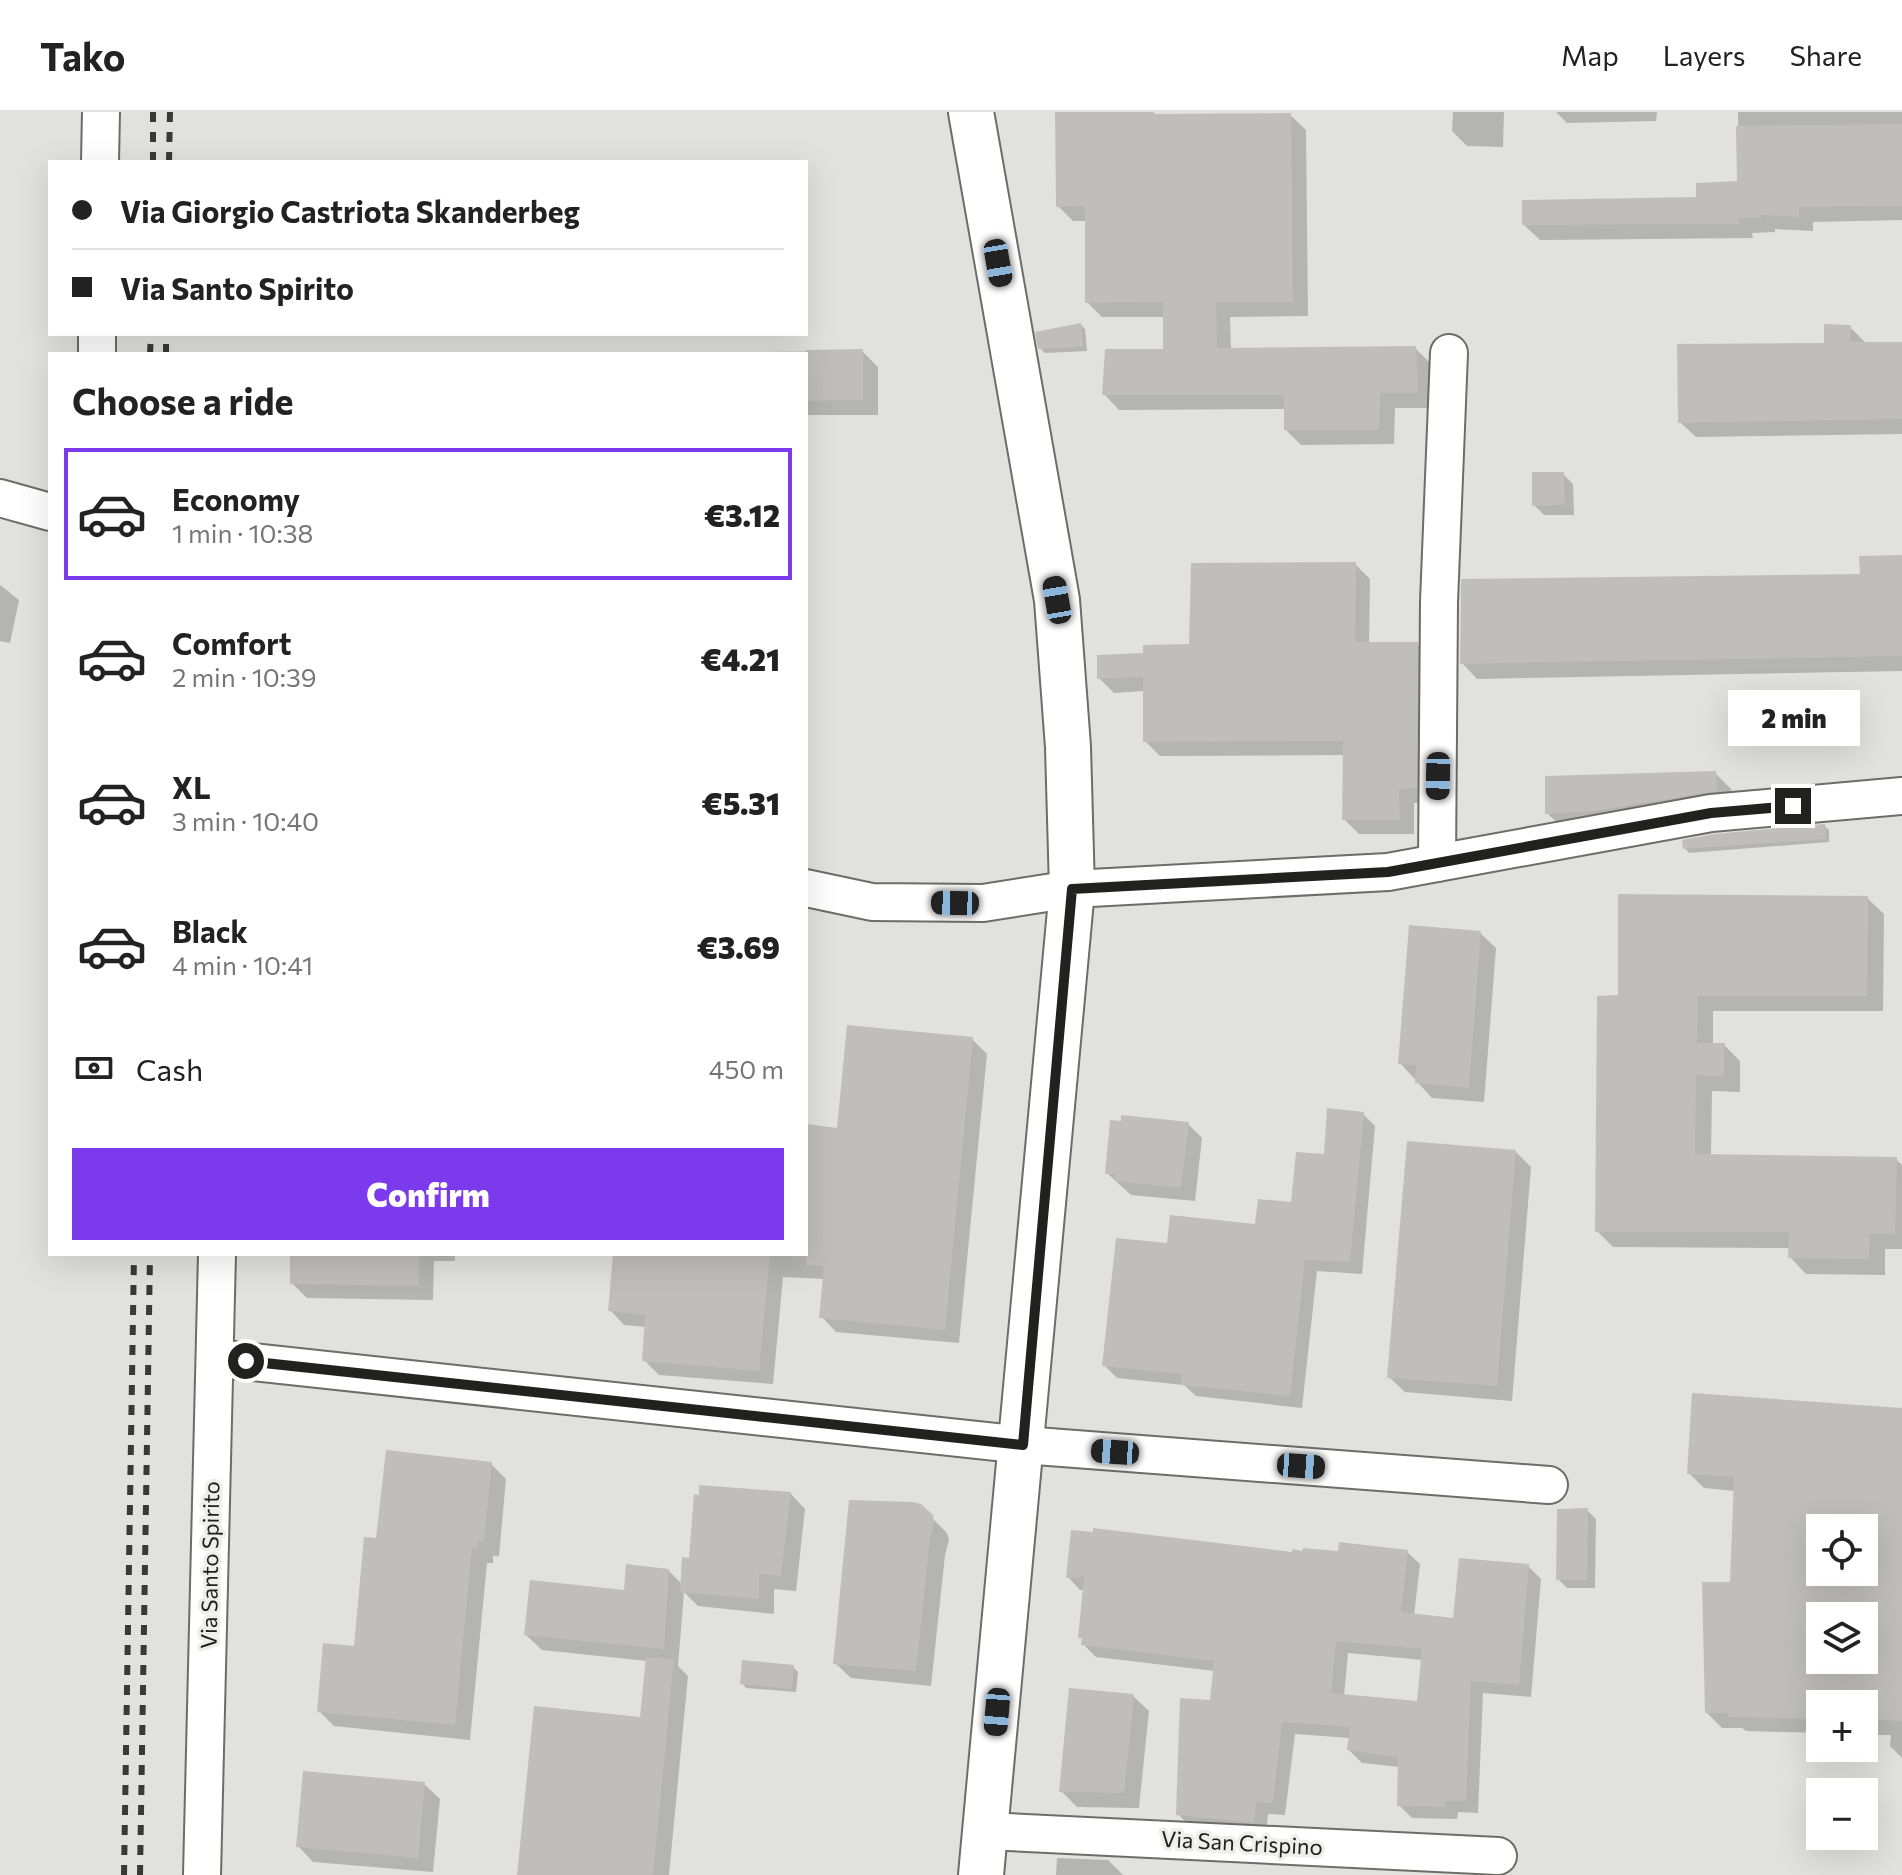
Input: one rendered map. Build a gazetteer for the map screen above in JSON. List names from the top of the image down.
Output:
{
  "streets": {
    "street": ["Via Santo Spirito", "Via San Crispino"]
  },
  "page": {
    "header": "Tako",
    "nav": ["Map", "Layers", "Share"],
    "banner": ["Via Giorgio Castriota Skanderbeg", "Via Santo Spirito"],
    "heading": "Choose a ride",
    "list": [
      {
        "name": "Economy",
        "note": "1 min · 10:38",
        "value": "€3.12"
      },
      {
        "name": "Comfort",
        "note": "2 min · 10:39",
        "value": "€4.21"
      },
      {
        "name": "XL",
        "note": "3 min · 10:40",
        "value": "€5.31"
      },
      {
        "name": "Black",
        "note": "4 min · 10:41",
        "value": "€3.69"
      }
    ],
    "bubble": "2 min",
    "pay": ["Cash", "450 m"],
    "buttons": "Confirm",
    "map_buttons": ["+", "−"]
  }
}
